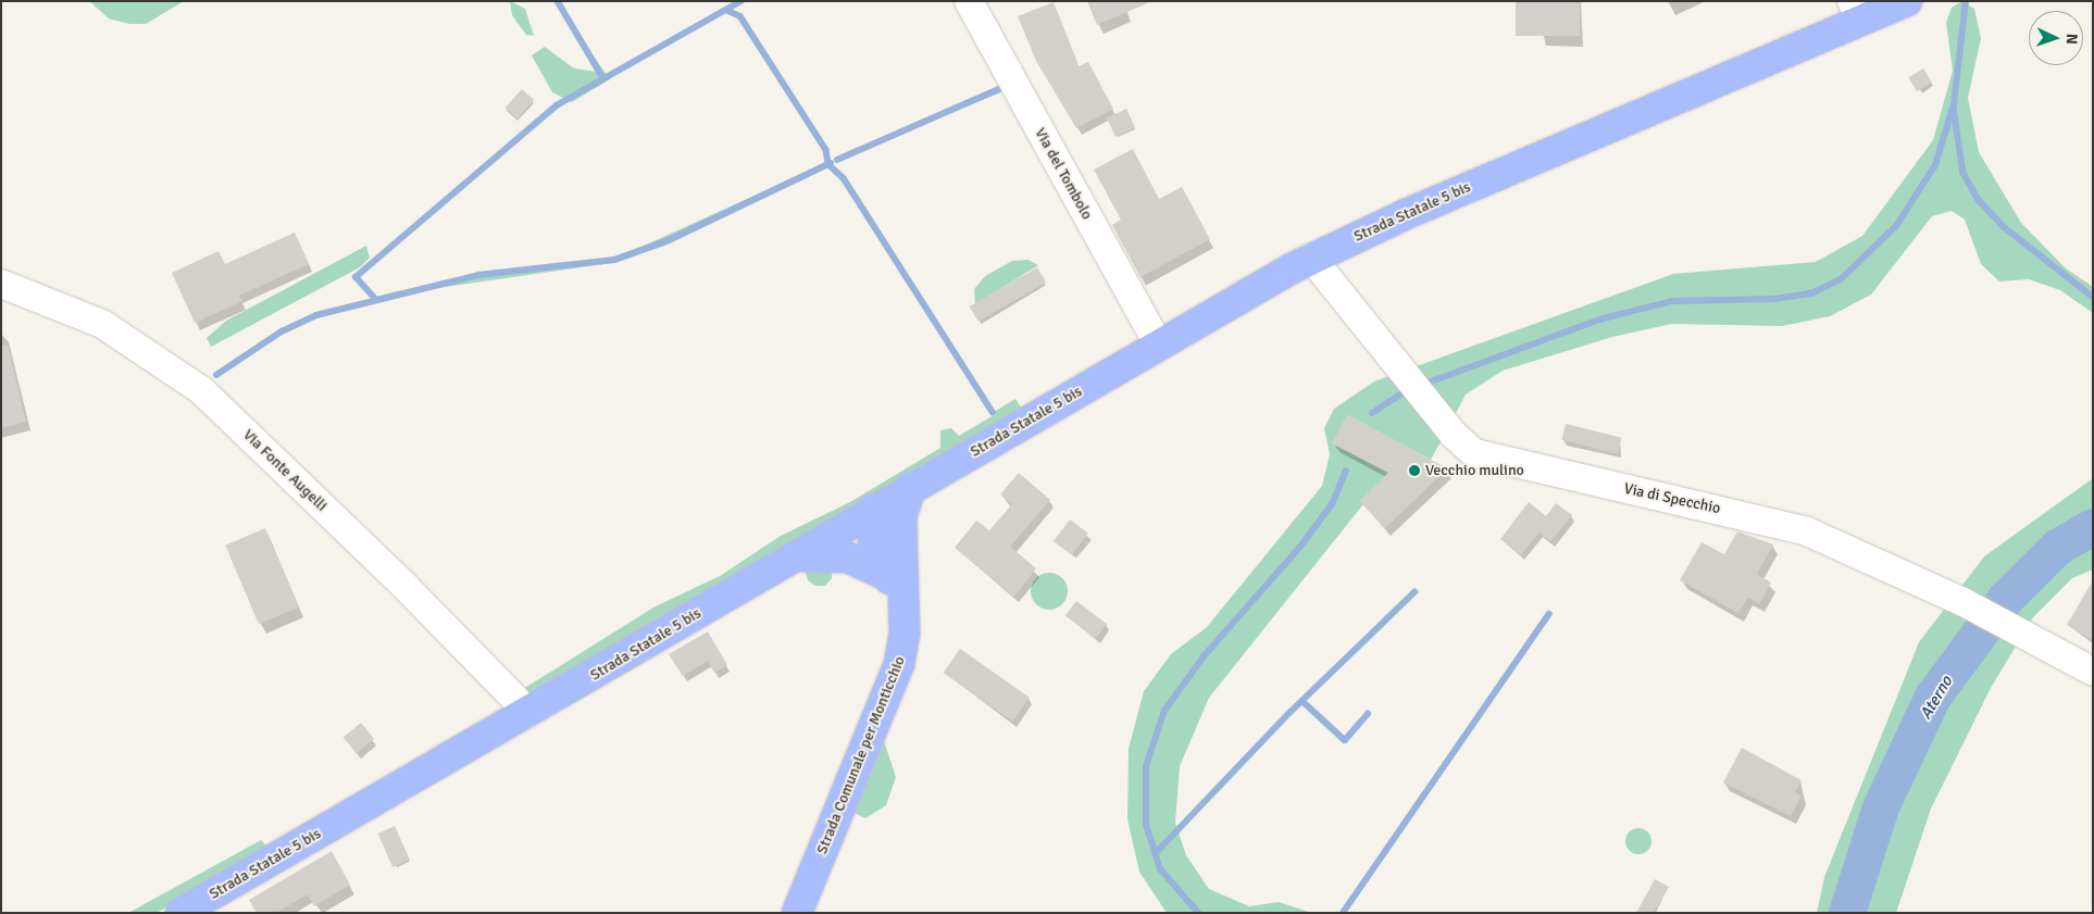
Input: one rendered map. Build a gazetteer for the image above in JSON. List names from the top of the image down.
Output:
{
  "streets": {
    "main road": ["Strada Statale 5 bis", "Strada Comunale per Monticchio"],
    "street": ["Via del Tombolo", "Via Fonte Augelli", "Via di Specchio"]
  },
  "crossings": [
    ["Via del Tombolo", "Strada Statale 5 bis"],
    ["Strada Statale 5 bis", "Via Fonte Augelli"],
    ["Strada Statale 5 bis", "Via di Specchio"],
    ["Strada Statale 5 bis", "Strada Comunale per Monticchio"]
  ],
  "water": ["Aterno"],
  "places": ["Vecchio mulino"],
  "north": "right"
}
